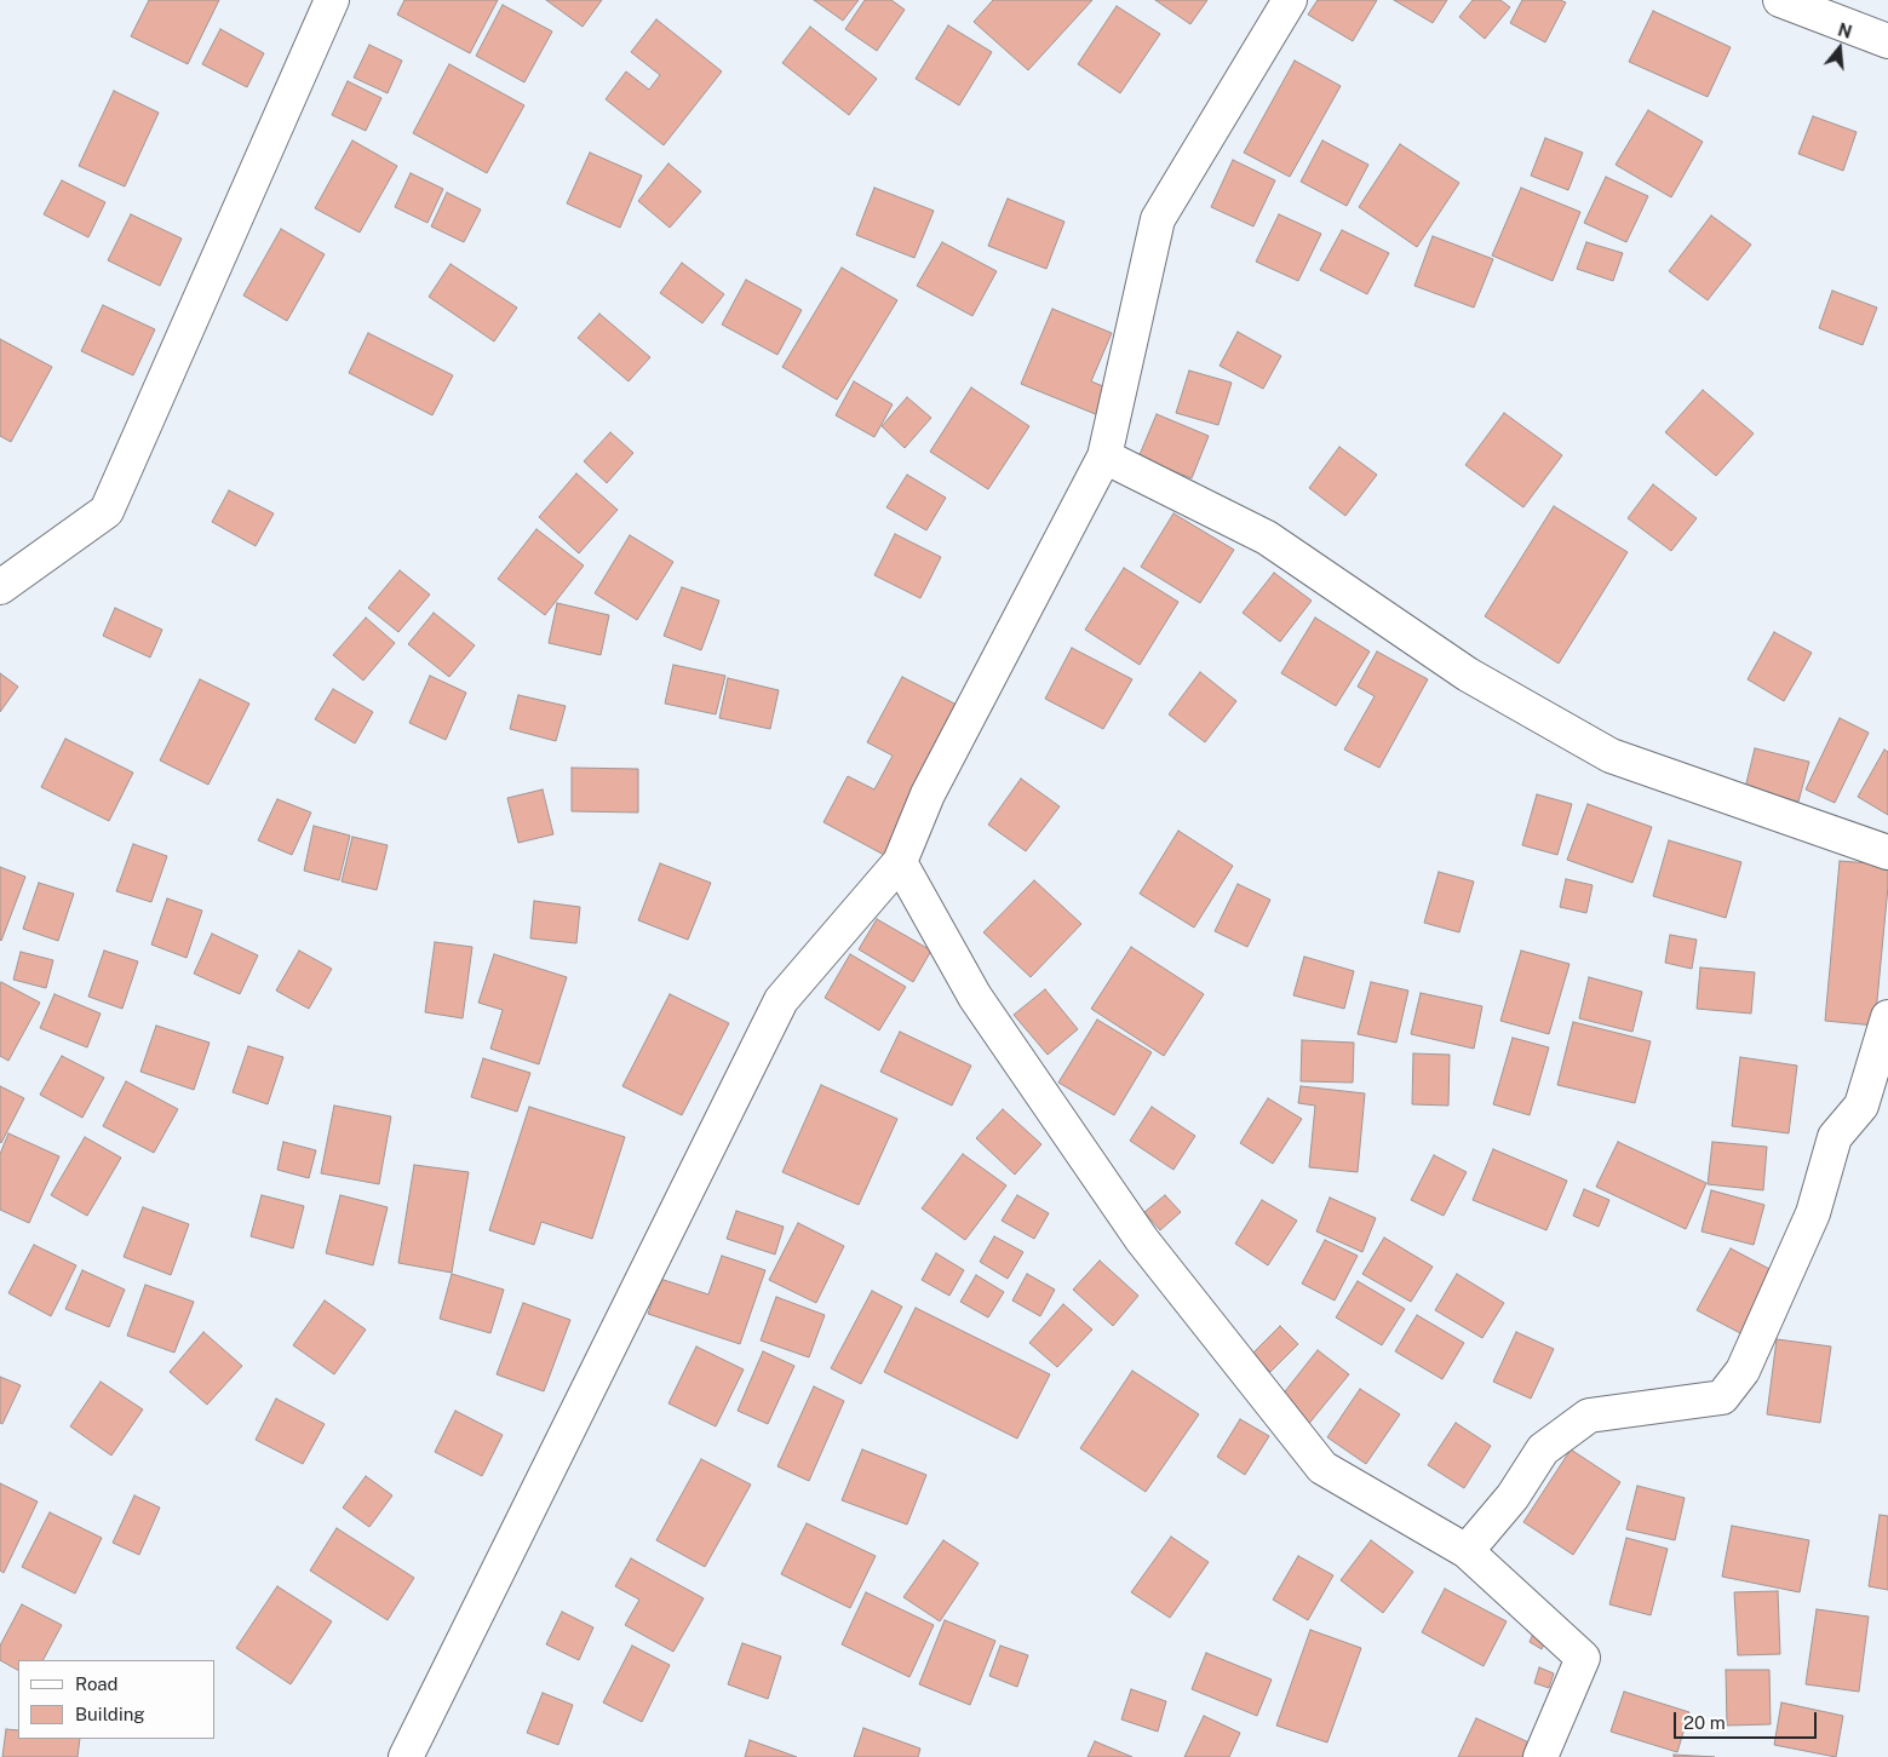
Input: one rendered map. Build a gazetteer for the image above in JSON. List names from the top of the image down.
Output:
{
  "legend": ["Road", "Building"],
  "scale_bar": "20 m",
  "north": "top"
}
